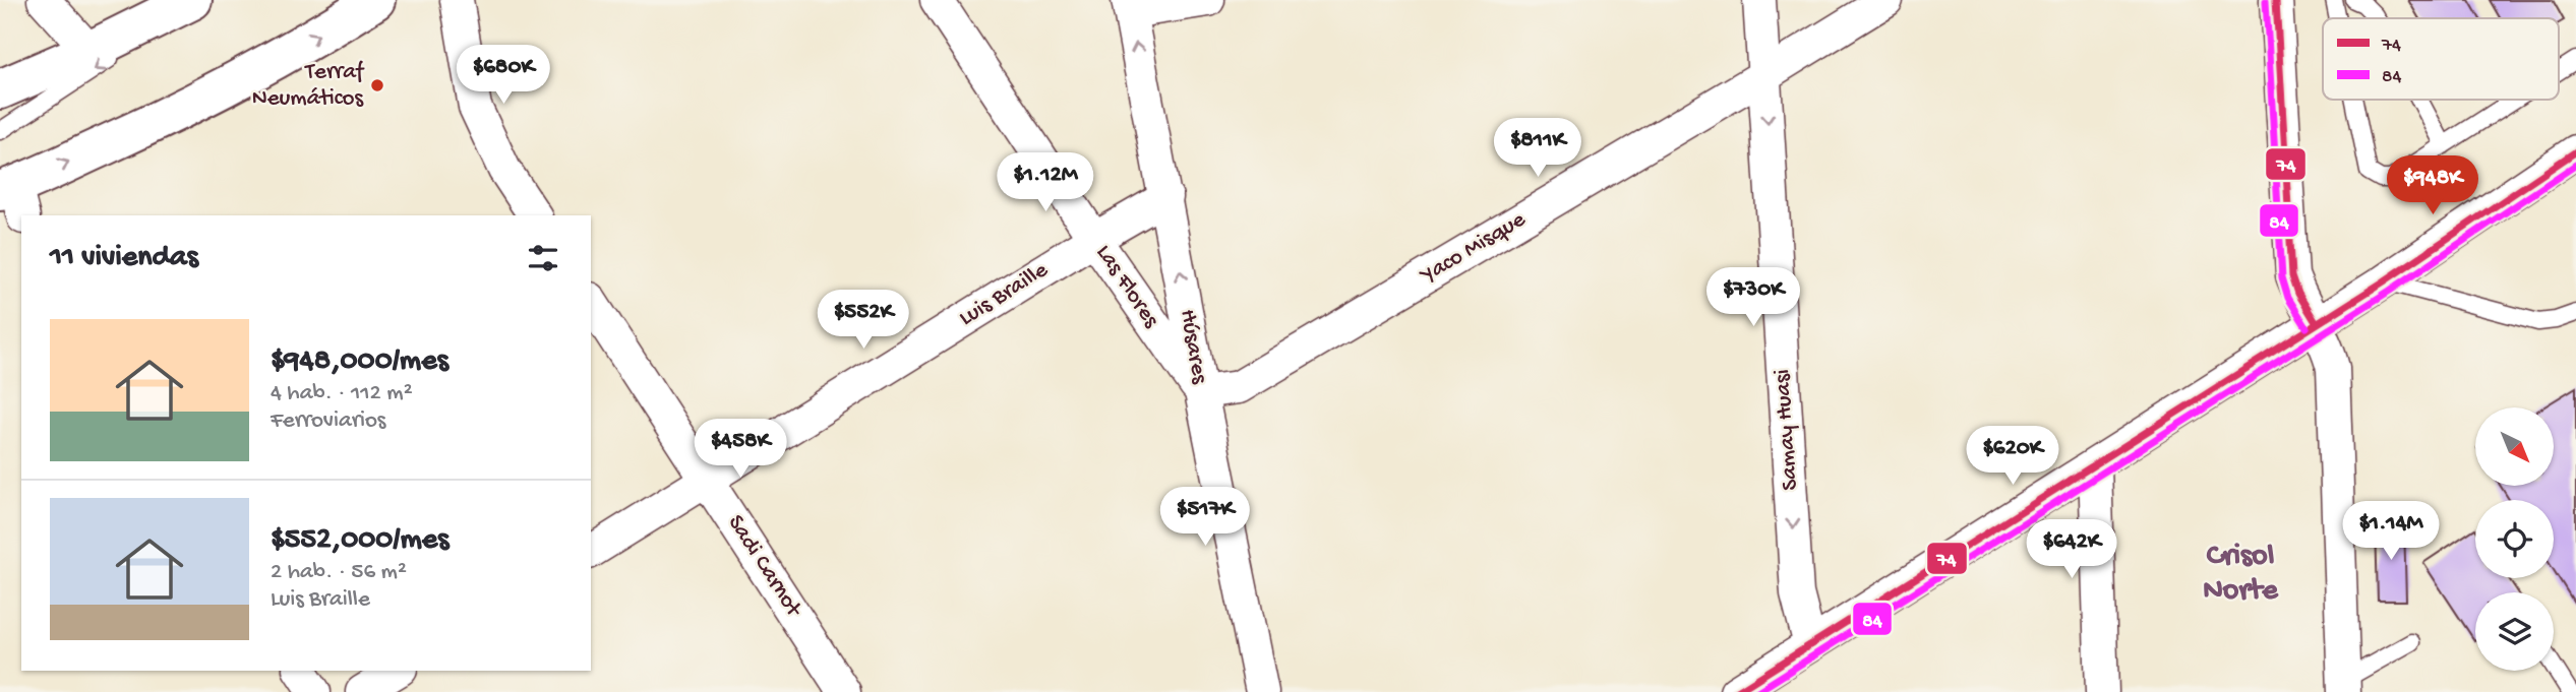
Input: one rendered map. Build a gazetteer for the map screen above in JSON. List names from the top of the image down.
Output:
{
  "streets": {
    "street": [
      "Yaco Misque",
      "Las Flores",
      "Luis Braille",
      "Húsares",
      "Samay Huasi",
      "Sadi Carnot"
    ]
  },
  "crossings": [
    ["Yaco Misque", "Las Flores"],
    ["Yaco Misque", "Húsares"],
    ["Yaco Misque", "Samay Huasi"],
    ["Las Flores", "Luis Braille"],
    ["Las Flores", "Húsares"],
    ["Luis Braille", "Húsares"],
    ["Luis Braille", "Sadi Carnot"]
  ],
  "one_way": ["Húsares", "Samay Huasi"],
  "districts": ["Crisol Norte"],
  "places": ["Terraf Neumáticos"],
  "lines": ["transit line 74", "transit line 84"],
  "legend": ["74", "84"],
  "north": "bottom right",
  "page": {
    "price": [
      "$680K",
      "$811K",
      "$1.12M",
      "$948K",
      "$730K",
      "$552K",
      "$458K",
      "$620K",
      "$517K",
      "$1.14M",
      "$642K"
    ],
    "heading": "11 viviendas",
    "list": [
      {
        "name": "$948,000/mes",
        "note": "4 hab. · 112 m² · Ferroviarios"
      },
      {
        "name": "$552,000/mes",
        "note": "2 hab. · 56 m² · Luis Braille"
      }
    ]
  }
}
